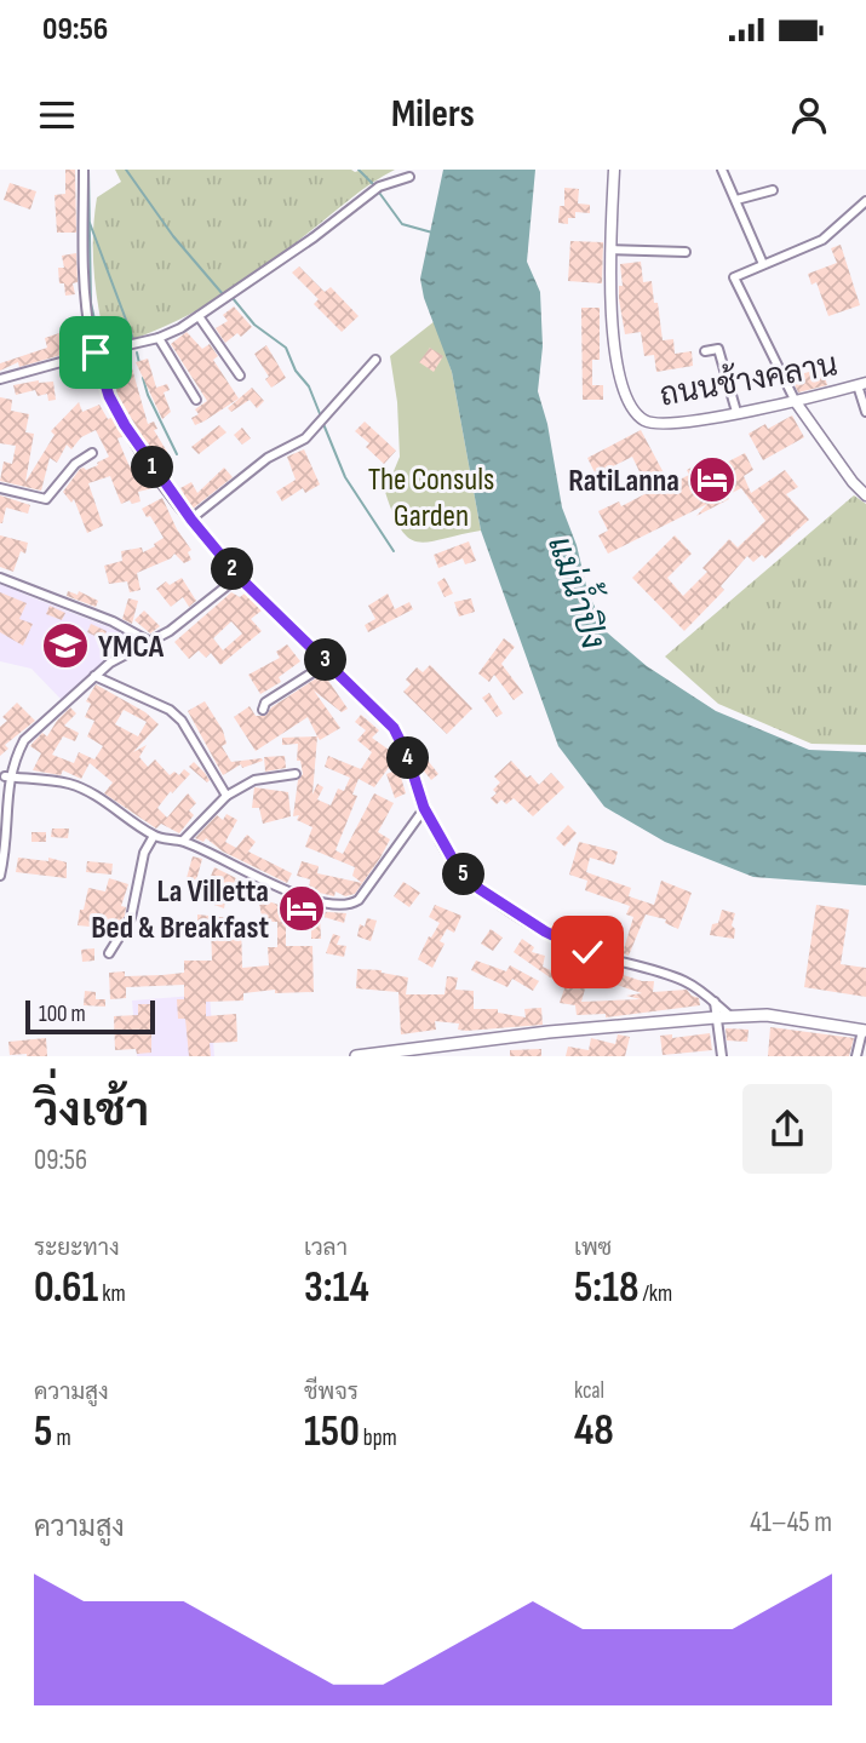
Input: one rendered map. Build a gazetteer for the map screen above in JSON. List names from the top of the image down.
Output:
{
  "streets": {
    "street": ["ถนนช้างคลาน"]
  },
  "water": ["แม่น้ำปิง"],
  "parks": ["The Consuls Garden"],
  "places": {
    "hotel": ["RatiLanna", "La Villetta Bed & Breakfast"],
    "school or university": ["YMCA"]
  },
  "scale_bar": "100 m",
  "page": {
    "status": "09:56",
    "header": "Milers",
    "pins": [
      "1",
      "2",
      "3",
      "4",
      "5"
    ],
    "scale": "100 m",
    "heading": ["วิ่งเช้า", "09:56"],
    "stats": [
      ["ระยะทาง", "0.61 km"],
      ["เวลา", "3:14"],
      ["เพซ", "5:18 /km"],
      ["ความสูง", "5 m"],
      ["ชีพจร", "150 bpm"],
      ["kcal", "48"]
    ],
    "chart": ["ความสูง", "41–45 m"]
  }
}
